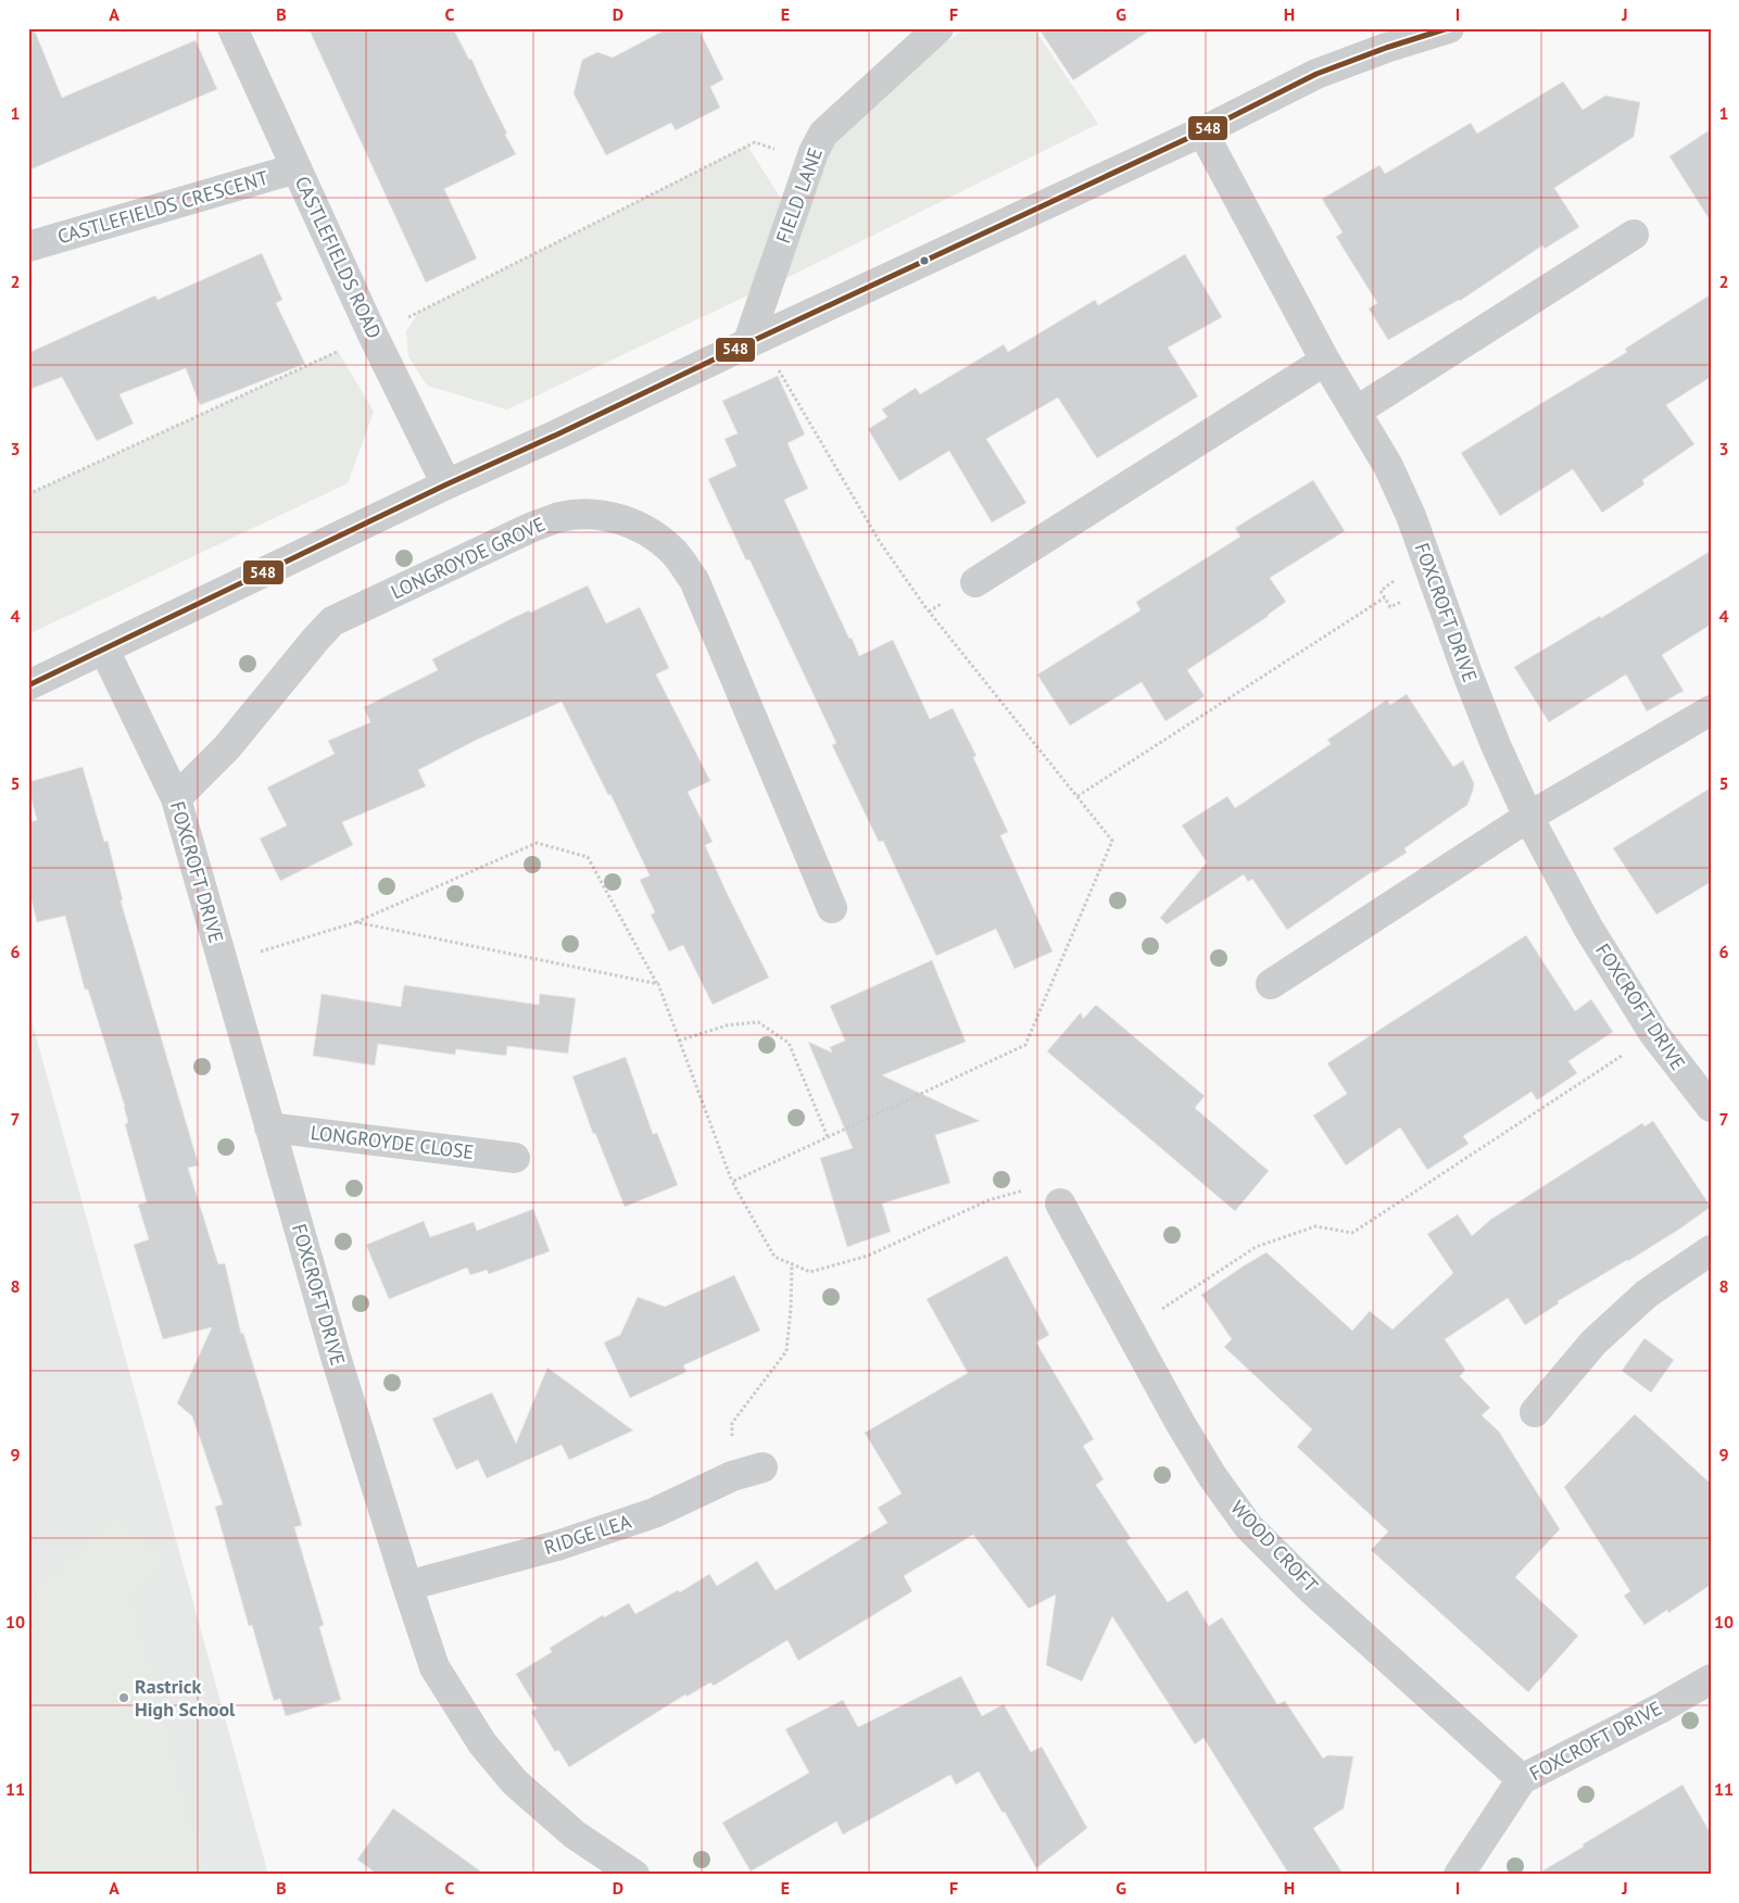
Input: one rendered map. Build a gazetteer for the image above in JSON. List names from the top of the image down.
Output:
{
  "streets": {
    "street": [
      "FIELD LANE",
      "CASTLEFIELDS CRESCENT",
      "CASTLEFIELDS ROAD",
      "LONGROYDE GROVE",
      "FOXCROFT DRIVE",
      "LONGROYDE CLOSE",
      "RIDGE LEA",
      "WOOD CROFT"
    ]
  },
  "crossings": [
    ["CASTLEFIELDS CRESCENT", "CASTLEFIELDS ROAD"],
    ["LONGROYDE GROVE", "FOXCROFT DRIVE"],
    ["FOXCROFT DRIVE", "LONGROYDE CLOSE"],
    ["FOXCROFT DRIVE", "RIDGE LEA"],
    ["FOXCROFT DRIVE", "WOOD CROFT"]
  ],
  "places": ["Rastrick High School"],
  "lines": ["transit line 548"],
  "grid": {
    "columns": [
      "A",
      "B",
      "C",
      "D",
      "E",
      "F",
      "G",
      "H",
      "I",
      "J"
    ],
    "rows": [
      "1",
      "2",
      "3",
      "4",
      "5",
      "6",
      "7",
      "8",
      "9",
      "10",
      "11"
    ]
  }
}
